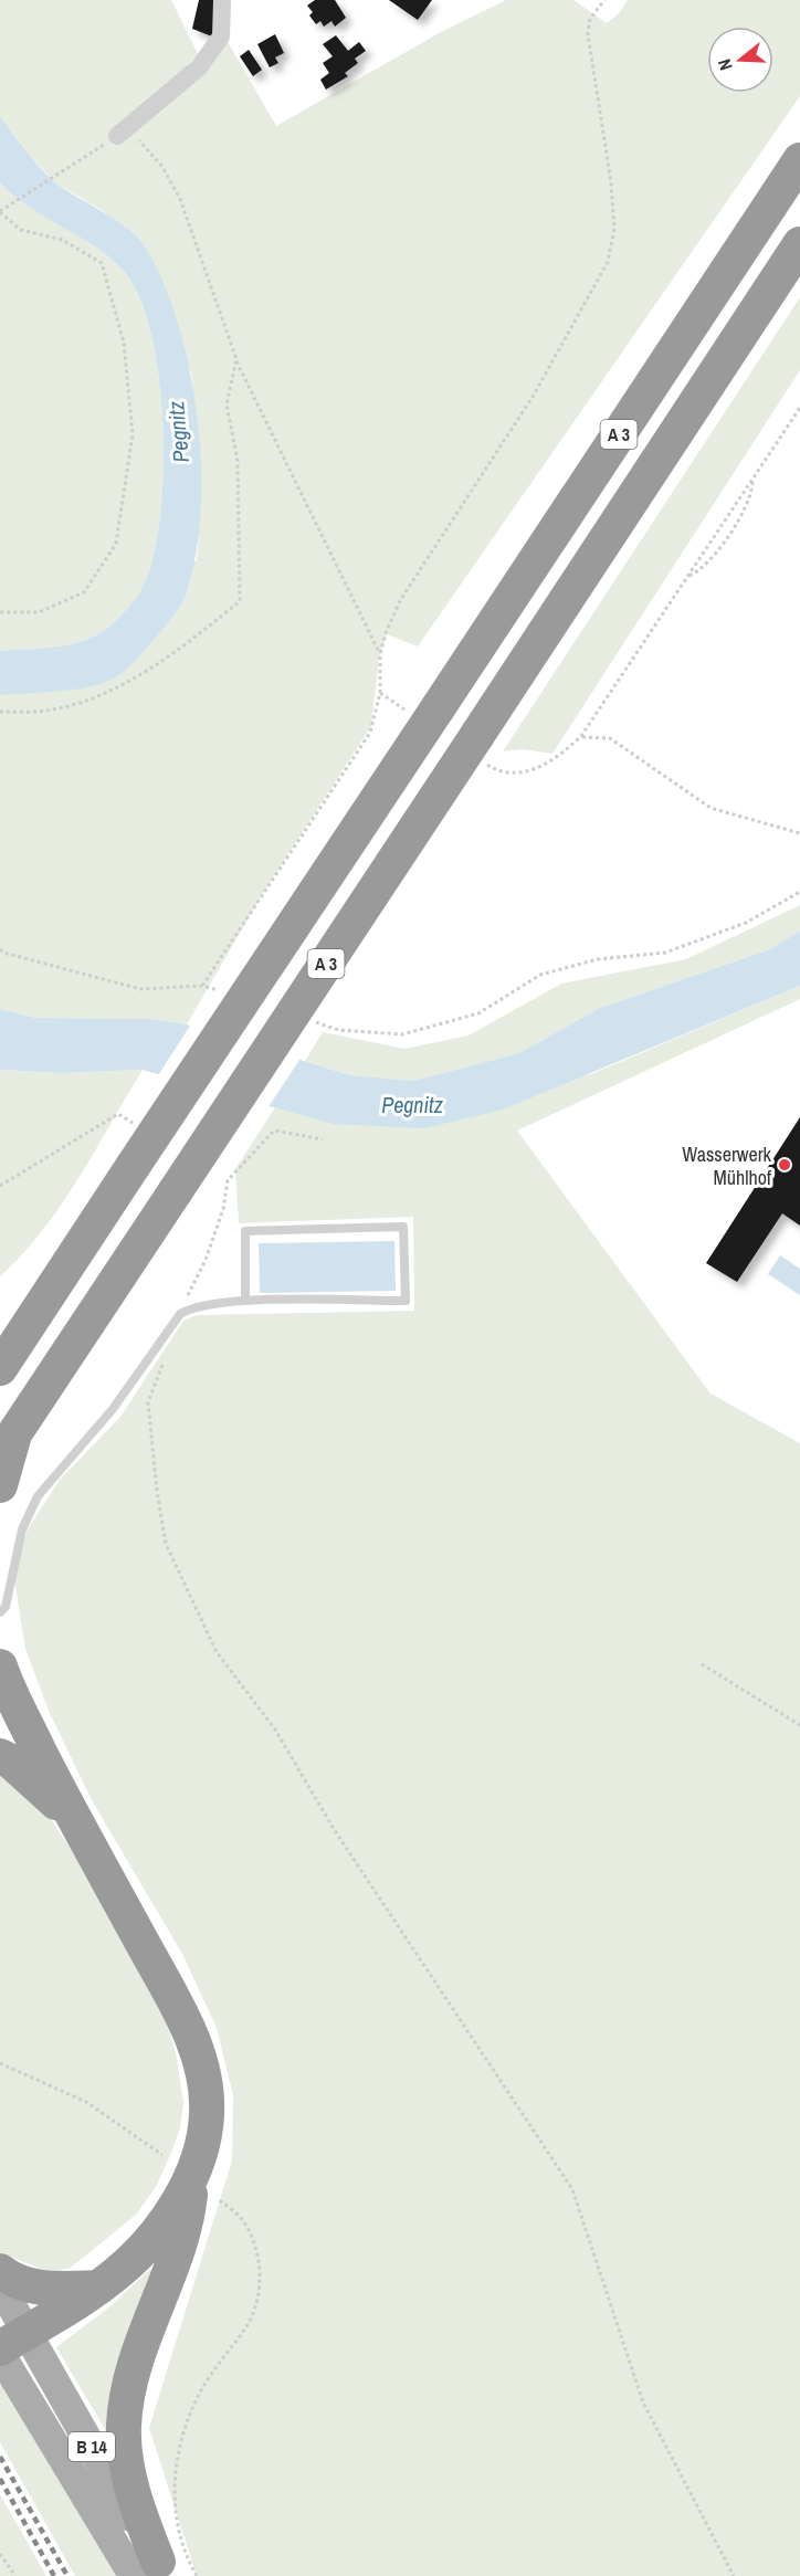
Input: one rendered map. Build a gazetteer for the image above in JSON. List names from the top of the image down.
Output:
{
  "streets": {
    "highway": ["A 3"],
    "main road": ["B 14"]
  },
  "water": ["Pegnitz"],
  "places": ["Wasserwerk Mühlhof"],
  "north": "left"
}
